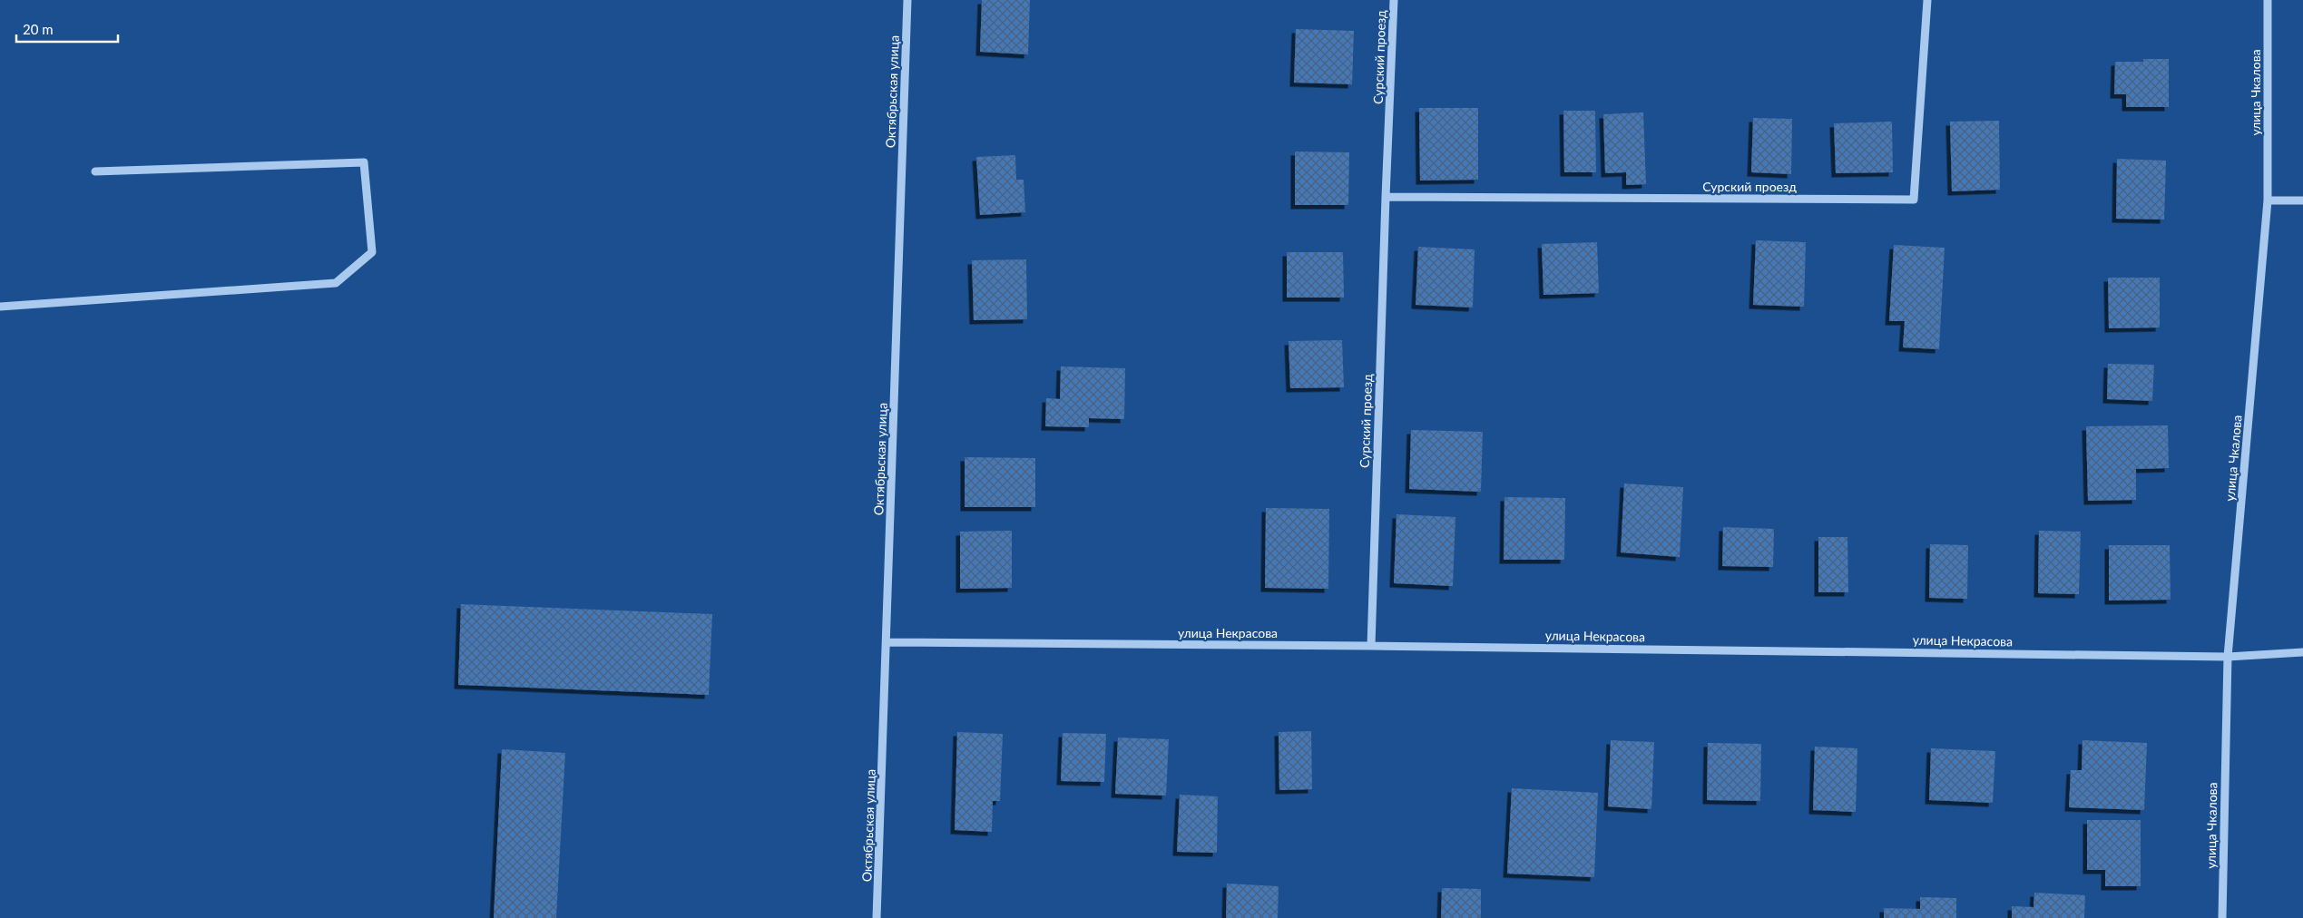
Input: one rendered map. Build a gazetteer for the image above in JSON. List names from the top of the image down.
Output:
{
  "streets": {
    "street": [
      "Сурский проезд",
      "Октябрьская улица",
      "улица Чкалова",
      "улица Некрасова"
    ]
  },
  "crossings": [
    ["Сурский проезд", "улица Некрасова"],
    ["Октябрьская улица", "улица Некрасова"],
    ["улица Чкалова", "улица Некрасова"]
  ],
  "scale_bar": "20 m"
}
